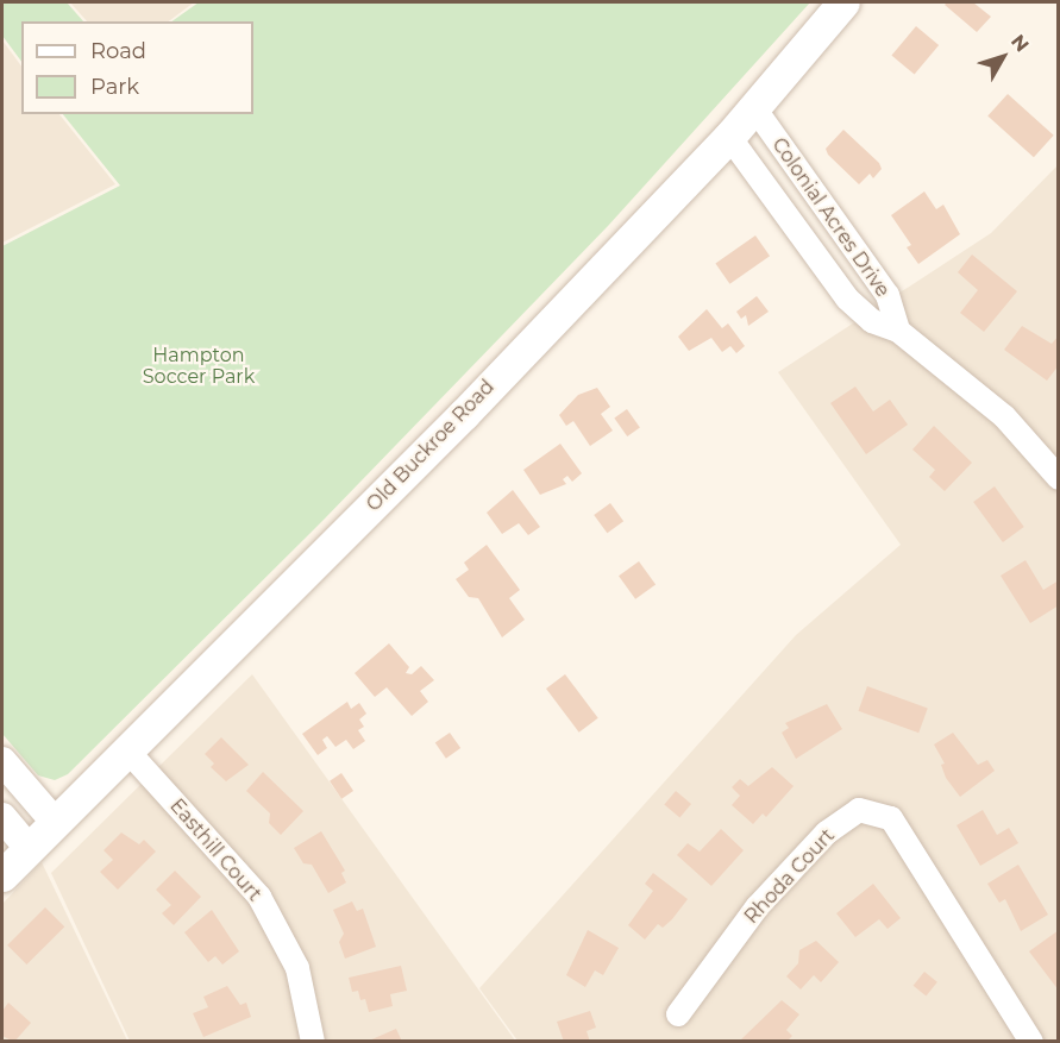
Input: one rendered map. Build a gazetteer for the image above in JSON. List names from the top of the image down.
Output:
{
  "streets": {
    "main road": ["Old Buckroe Road"],
    "street": ["Colonial Acres Drive", "Easthill Court", "Rhoda Court"]
  },
  "crossings": [
    ["Colonial Acres Drive", "Old Buckroe Road"],
    ["Old Buckroe Road", "Easthill Court"]
  ],
  "parks": ["Hampton Soccer Park"],
  "legend": ["Road", "Park"],
  "north": "top right"
}
